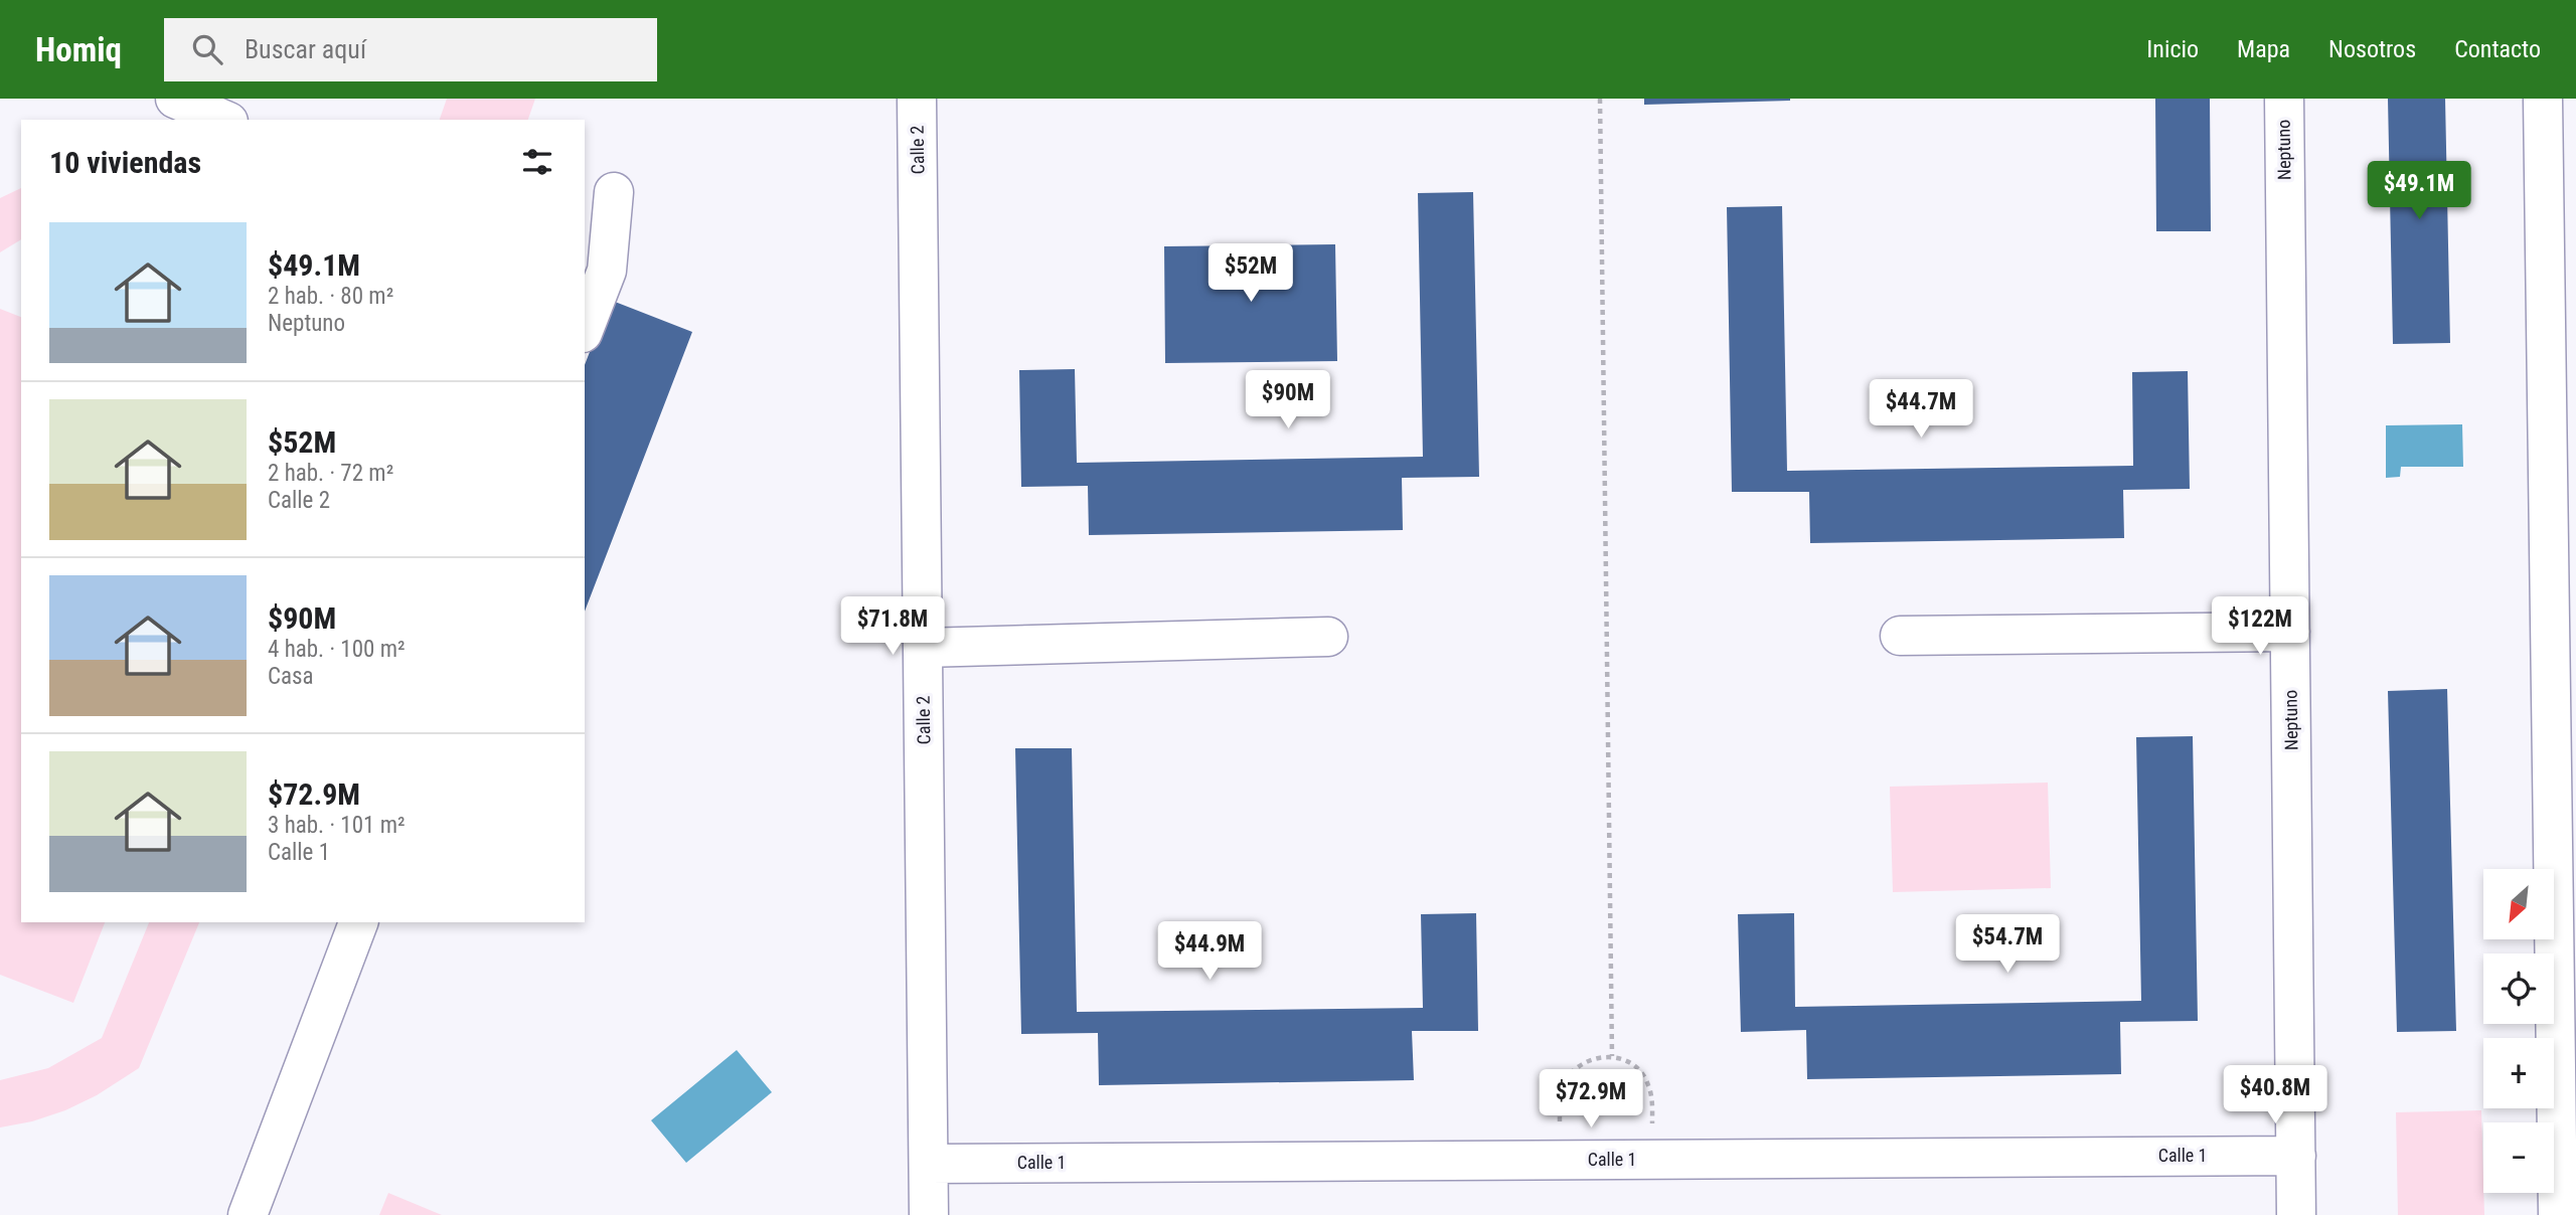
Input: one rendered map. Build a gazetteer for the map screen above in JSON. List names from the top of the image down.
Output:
{
  "streets": {
    "street": ["Calle 2", "Neptuno", "Calle 1"]
  },
  "crossings": [
    ["Calle 2", "Calle 1"],
    ["Neptuno", "Calle 1"]
  ],
  "north": "bottom left",
  "page": {
    "header": "Homiq",
    "search": "Buscar aquí",
    "nav": [
      "Inicio",
      "Mapa",
      "Nosotros",
      "Contacto"
    ],
    "heading": "10 viviendas",
    "price": [
      "$49.1M",
      "$52M",
      "$90M",
      "$44.7M",
      "$71.8M",
      "$122M",
      "$54.7M",
      "$44.9M",
      "$40.8M",
      "$72.9M"
    ],
    "list": [
      {
        "name": "$49.1M",
        "note": "2 hab. · 80 m² · Neptuno"
      },
      {
        "name": "$52M",
        "note": "2 hab. · 72 m² · Calle 2"
      },
      {
        "name": "$90M",
        "note": "4 hab. · 100 m² · Casa"
      },
      {
        "name": "$72.9M",
        "note": "3 hab. · 101 m² · Calle 1"
      }
    ],
    "map_buttons": ["+", "−"]
  }
}
